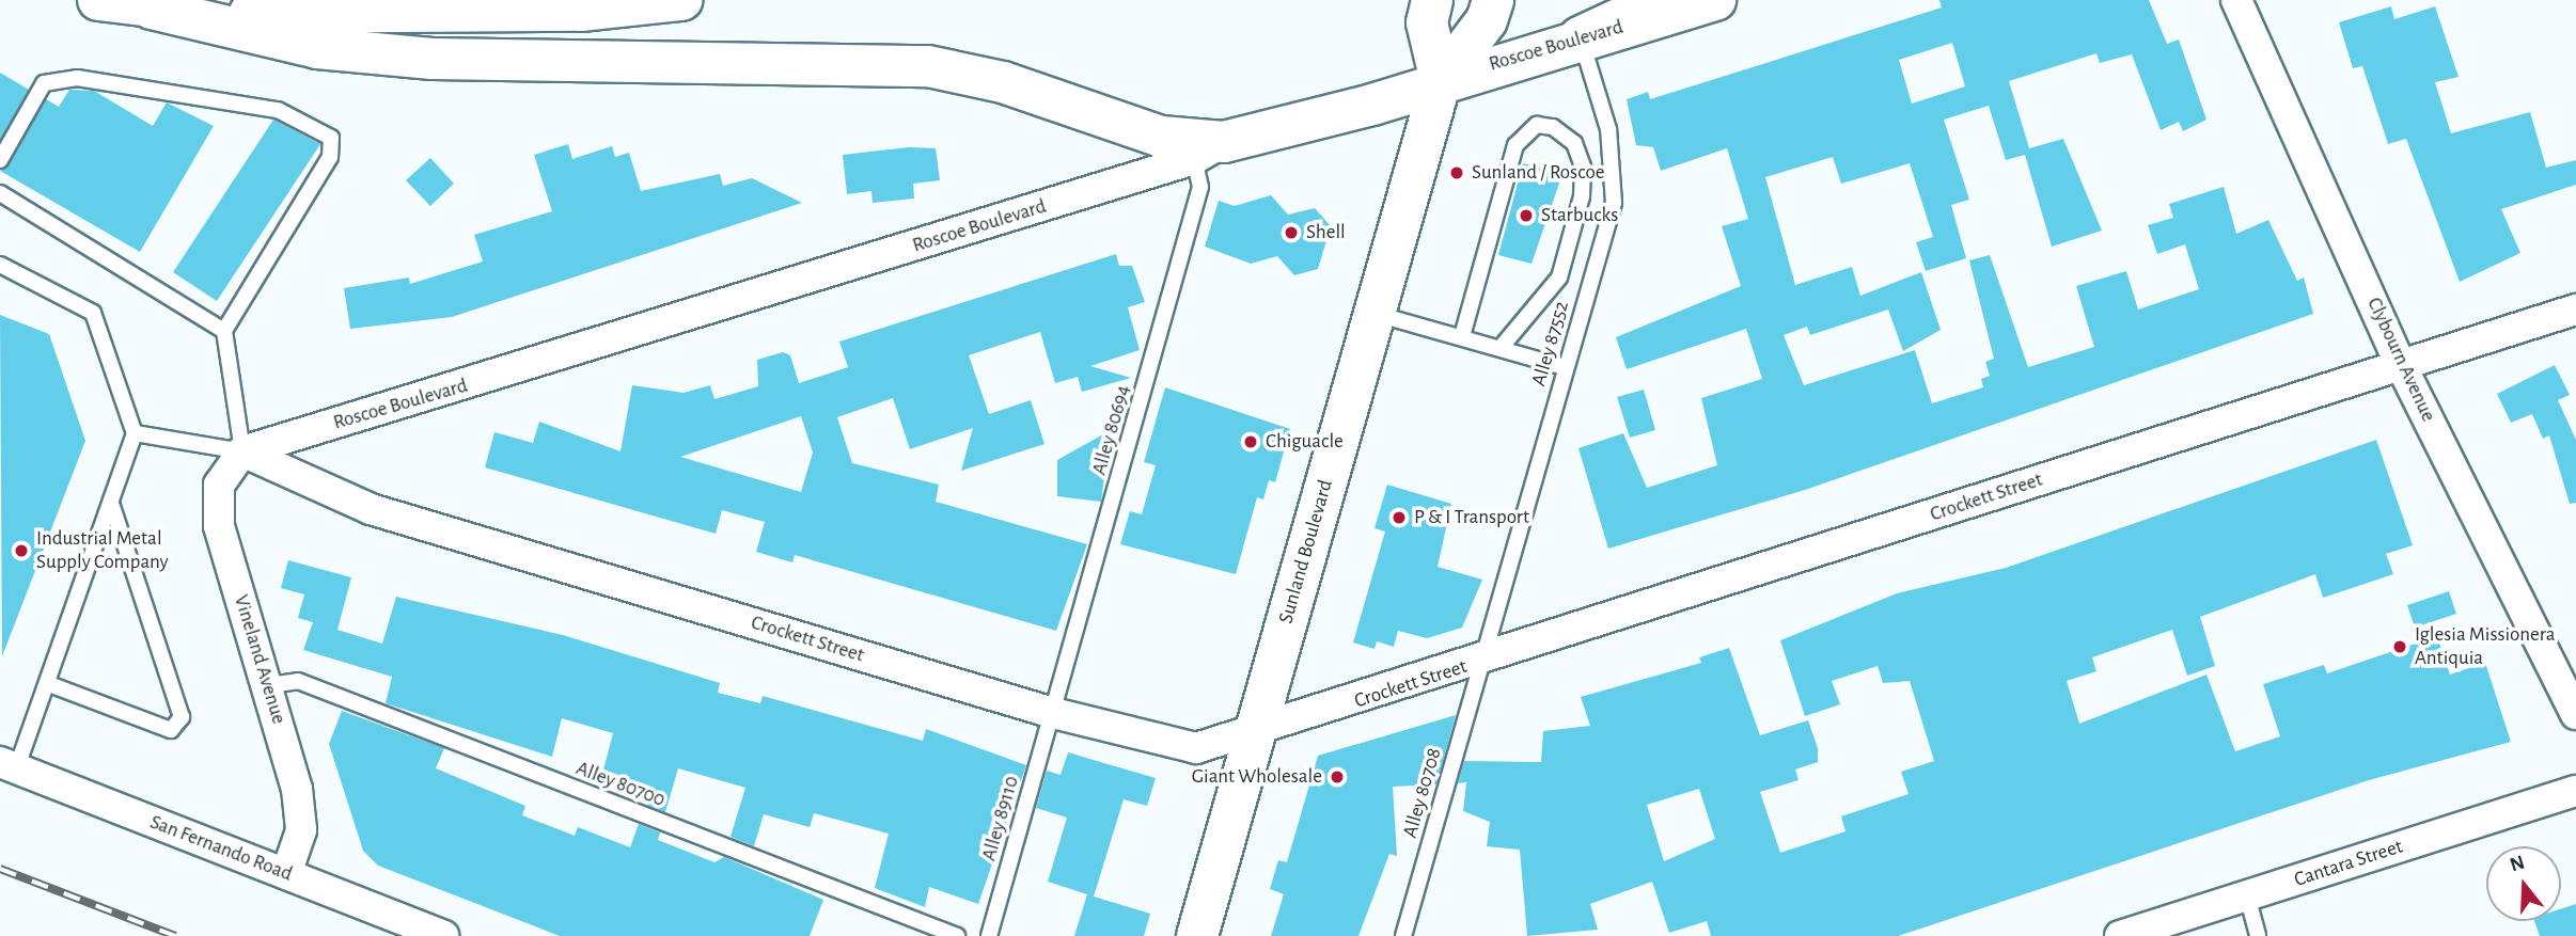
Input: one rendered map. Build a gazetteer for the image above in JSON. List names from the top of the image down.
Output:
{
  "streets": {
    "main road": ["Roscoe Boulevard", "Sunland Boulevard"],
    "street": [
      "Clybourn Avenue",
      "Crockett Street",
      "Vineland Avenue",
      "San Fernando Road",
      "Cantara Street"
    ],
    "lane": [
      "Alley 87552",
      "Alley 80694",
      "Alley 80700",
      "Alley 80708",
      "Alley 89110"
    ]
  },
  "crossings": [
    ["Roscoe Boulevard", "Alley 87552"],
    ["Roscoe Boulevard", "Alley 80694"],
    ["Roscoe Boulevard", "Crockett Street"],
    ["Roscoe Boulevard", "Sunland Boulevard"],
    ["Roscoe Boulevard", "Vineland Avenue"],
    ["Alley 87552", "Crockett Street"],
    ["Alley 87552", "Alley 80708"],
    ["Clybourn Avenue", "Crockett Street"],
    ["Alley 80694", "Crockett Street"],
    ["Alley 80694", "Alley 89110"],
    ["Crockett Street", "Sunland Boulevard"],
    ["Crockett Street", "Vineland Avenue"],
    ["Crockett Street", "Alley 80708"],
    ["Crockett Street", "Alley 89110"],
    ["Vineland Avenue", "Alley 80700"],
    ["Vineland Avenue", "San Fernando Road"]
  ],
  "places": [
    "Sunland / Roscoe",
    "Starbucks",
    "Shell",
    "Chiguacle",
    "P & I Transport",
    "Industrial Metal Supply Company",
    "Iglesia Missionera Antiquia",
    "Giant Wholesale"
  ],
  "north": "top"
}
